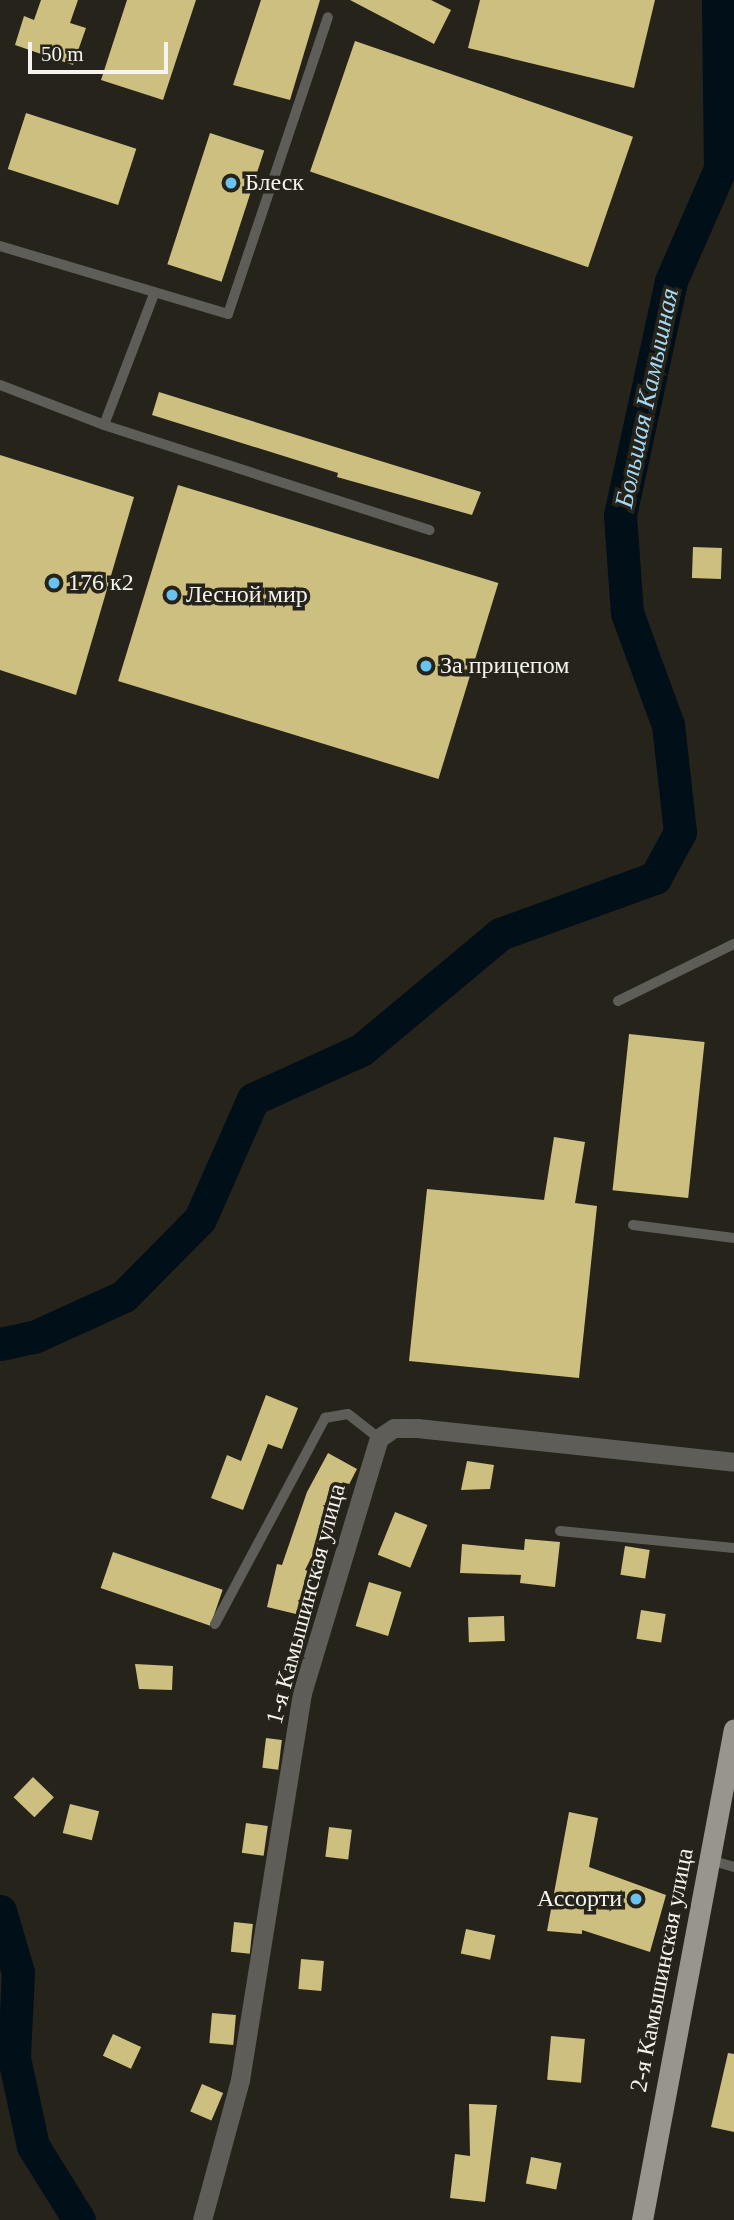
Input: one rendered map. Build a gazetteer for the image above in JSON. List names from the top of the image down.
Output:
{
  "streets": {
    "main road": ["2-я Камышинская улица"],
    "street": ["1-я Камышинская улица"]
  },
  "water": ["Большая Камышная"],
  "places": [
    "Блеск",
    "176 к2",
    "Лесной мир",
    "За прицепом",
    "Ассорти"
  ],
  "scale_bar": "50 m"
}
